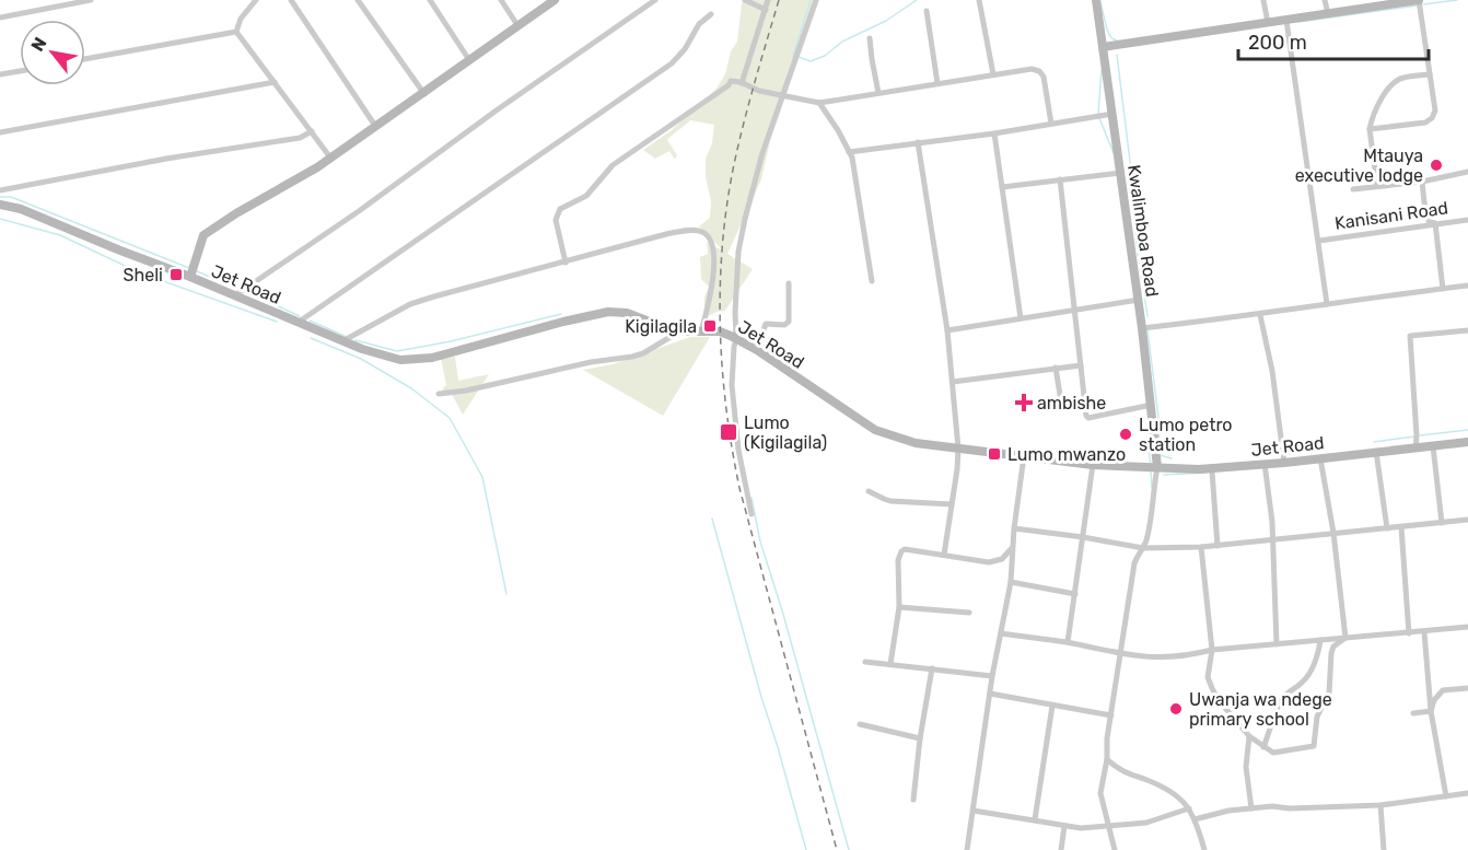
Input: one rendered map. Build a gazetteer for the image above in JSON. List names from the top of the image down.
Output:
{
  "streets": {
    "main road": ["Kwalimboa Road", "Jet Road"],
    "street": ["Kanisani Road"]
  },
  "crossings": [
    ["Kwalimboa Road", "Jet Road"]
  ],
  "places": {
    "other": ["Mtauya executive lodge", "Lumo petro station", "Uwanja wa ndege primary school"],
    "transit": [
      "Sheli",
      "Kigilagila",
      "Lumo (Kigilagila)",
      "Lumo mwanzo"
    ],
    "health": ["ambishe"]
  },
  "scale_bar": "200 m",
  "north": "top left"
}
